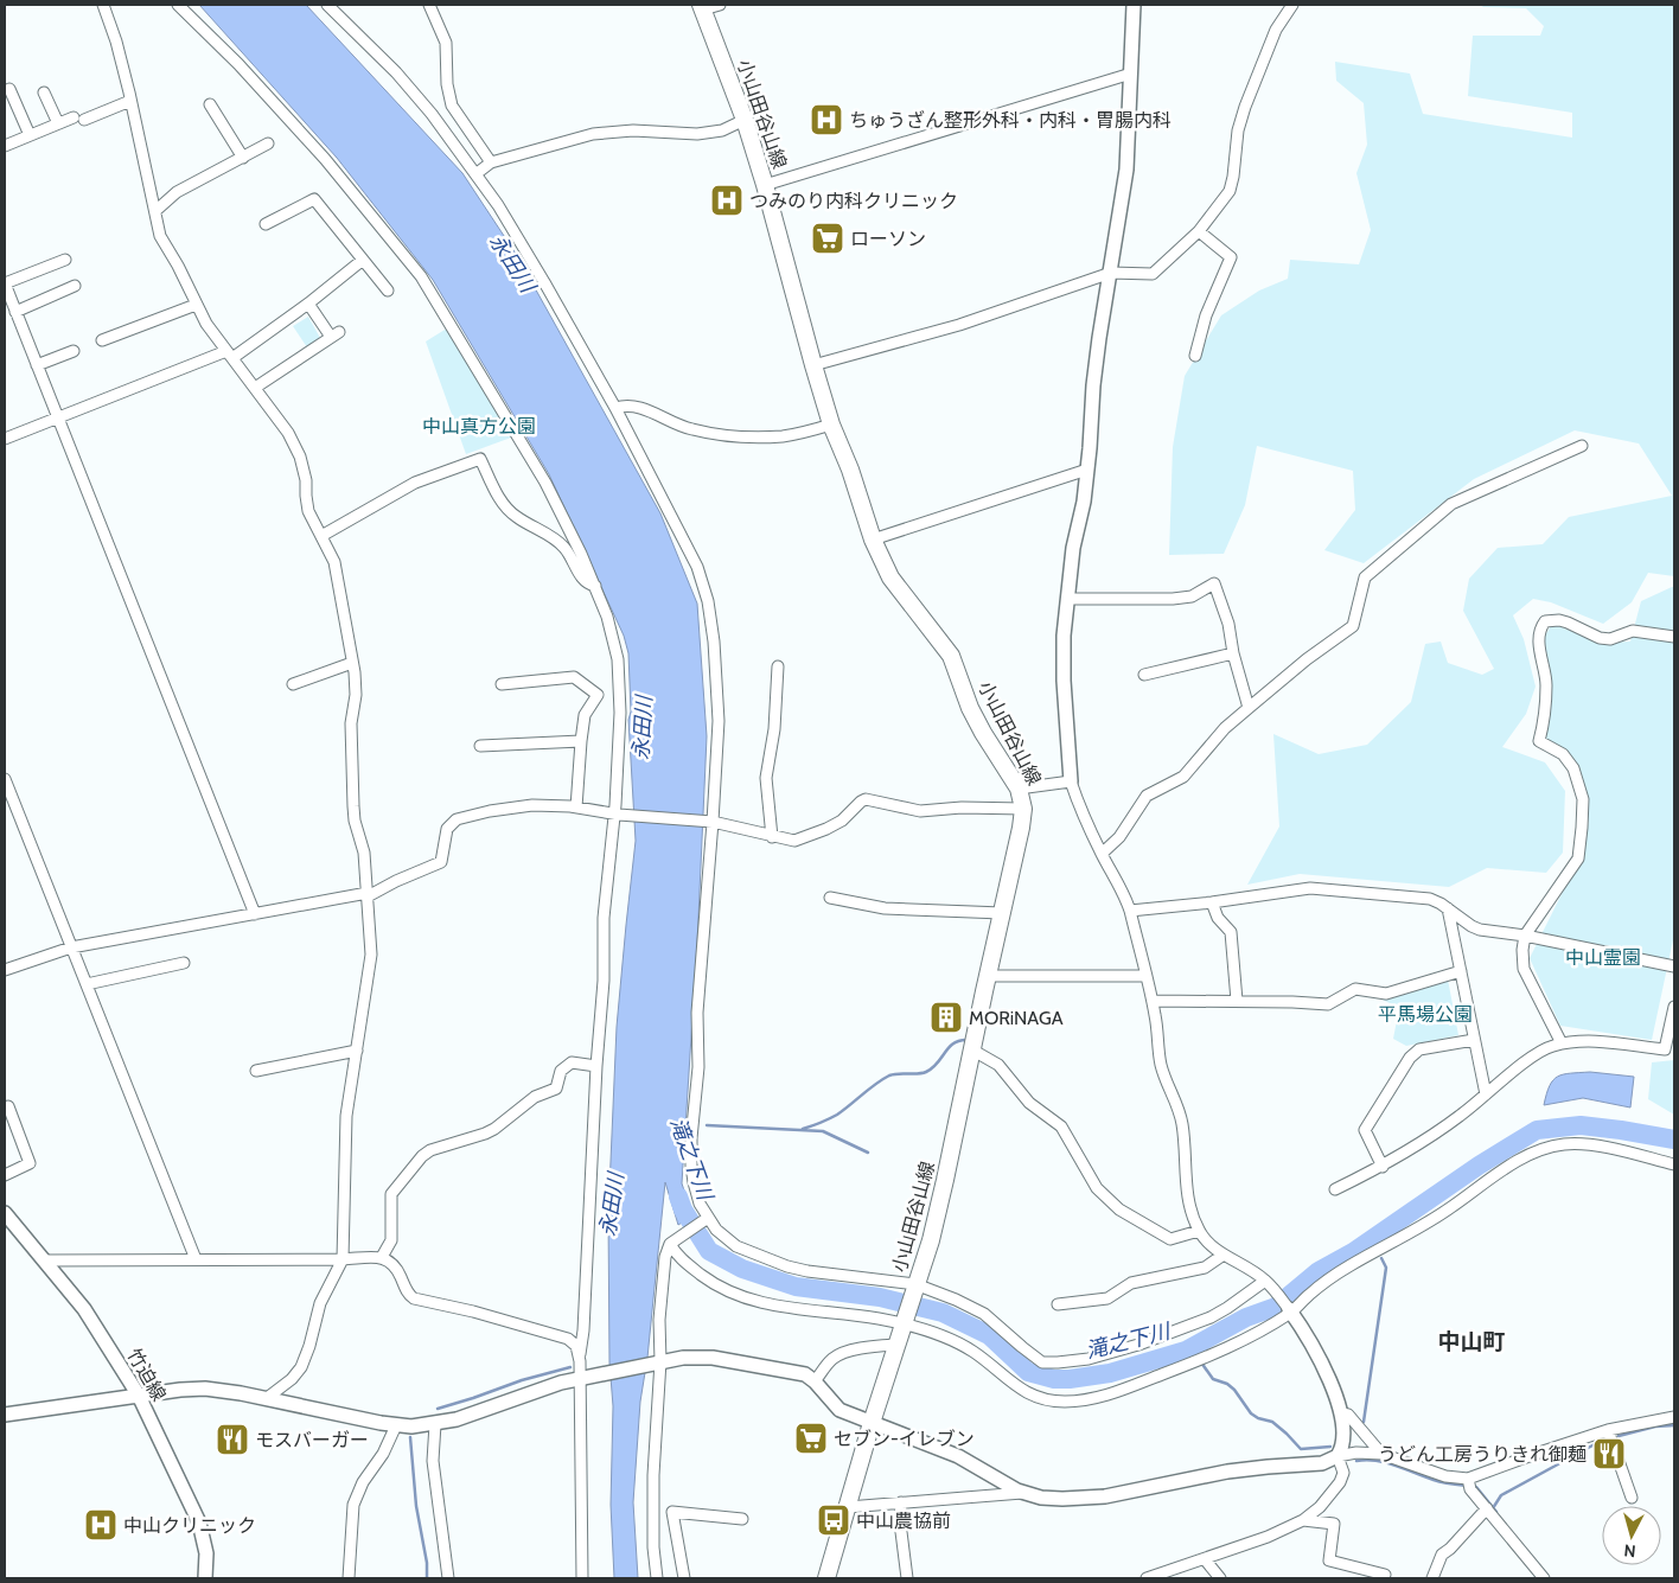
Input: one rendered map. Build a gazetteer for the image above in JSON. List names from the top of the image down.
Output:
{
  "streets": {
    "main road": ["小山田谷山線"],
    "street": ["竹迫線"]
  },
  "districts": ["中山町"],
  "water": ["永田川", "滝之下川"],
  "parks": ["中山真方公園", "中山霊園", "平馬場公園"],
  "places": {
    "hospital": ["ちゅうざん整形外科・内科・胃腸内科", "つみのり内科クリニック", "中山クリニック"],
    "supermarket": ["ローソン", "セブン-イレブン"],
    "building": ["MORiNAGA"],
    "restaurant": ["モスバーガー", "うどん工房うりきれ御麺"],
    "bus stop": ["中山農協前"]
  },
  "north": "bottom"
}
